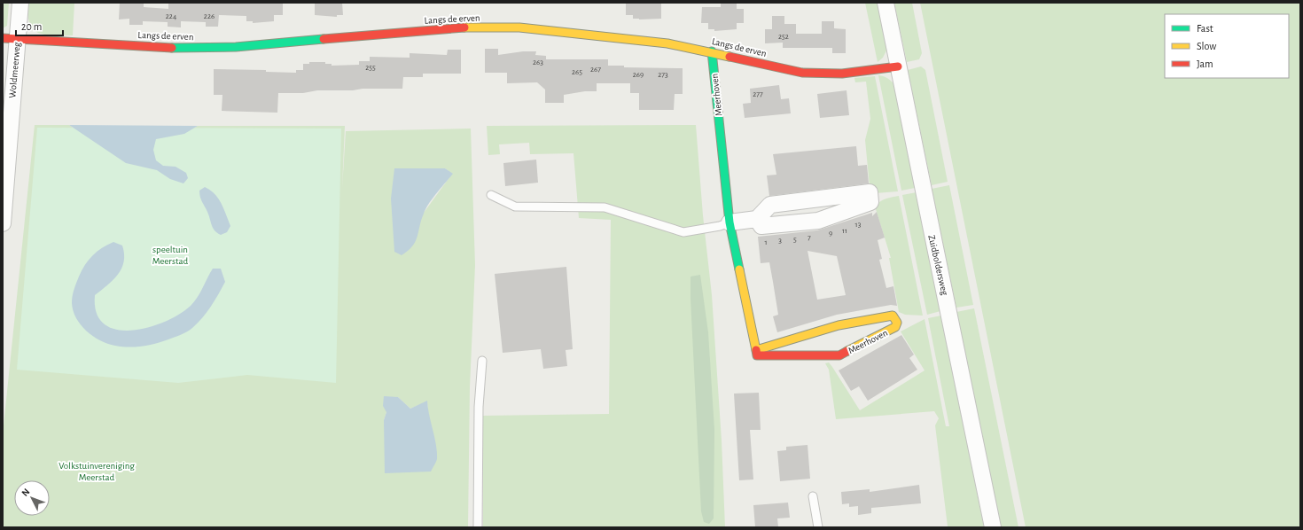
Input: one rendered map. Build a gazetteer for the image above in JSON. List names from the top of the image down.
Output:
{
  "streets": {
    "street": [
      "Langs de erven",
      "Woldmeerweg",
      "Meerhoven",
      "Zuidboldersweg"
    ]
  },
  "crossings": [
    ["Langs de erven", "Woldmeerweg"],
    ["Langs de erven", "Meerhoven"],
    ["Langs de erven", "Zuidboldersweg"]
  ],
  "parks": ["speeltuin Meerstad", "Volkstuinvereniging Meerstad"],
  "house_numbers": [
    "224",
    "226",
    "252",
    "263",
    "255",
    "267",
    "265",
    "269",
    "273",
    "277",
    "13",
    "11",
    "9",
    "7",
    "5",
    "3",
    "1"
  ],
  "legend": ["Fast", "Slow", "Jam"],
  "scale_bar": "20 m",
  "north": "top left"
}
